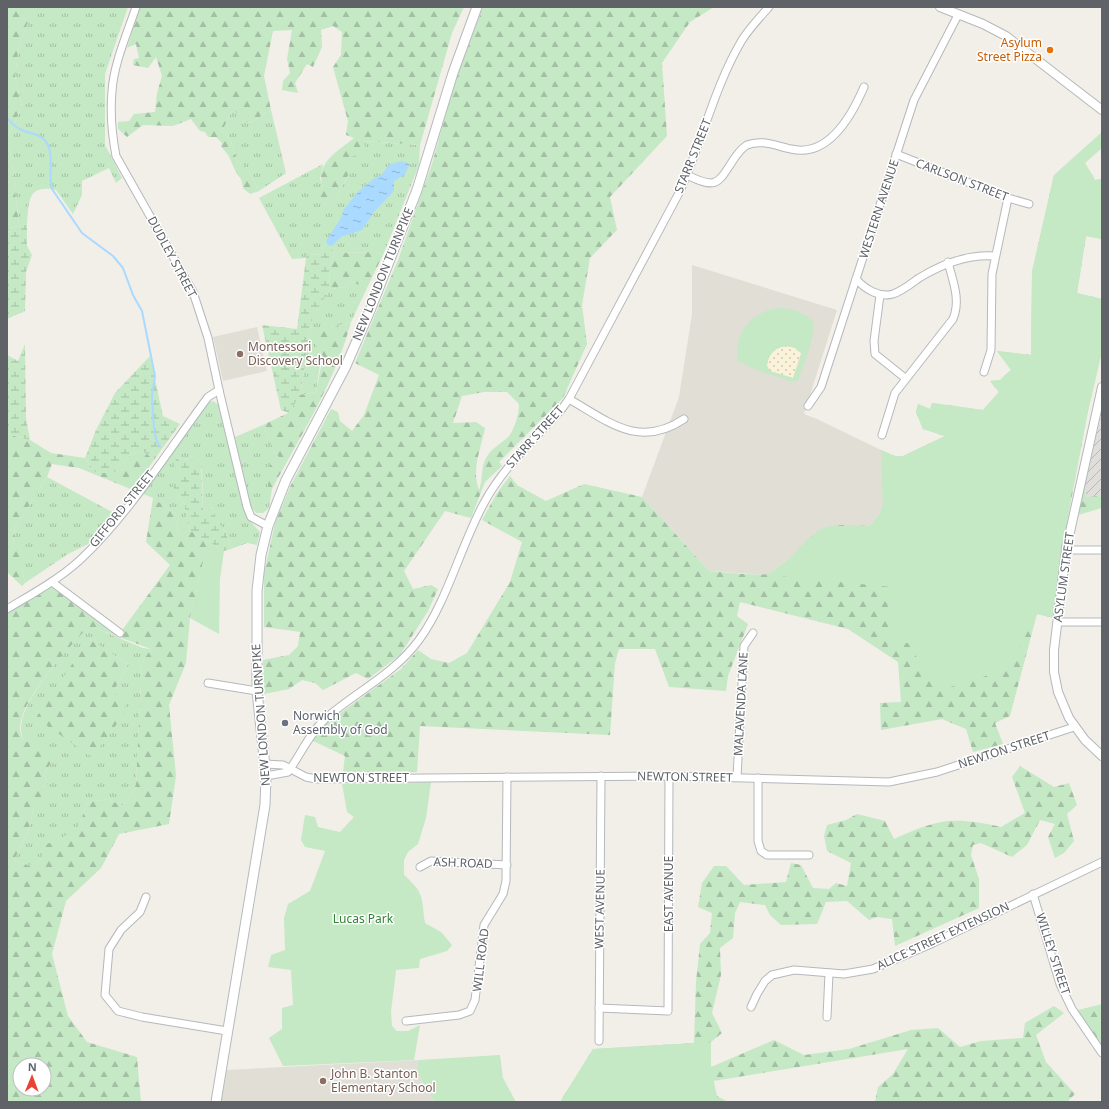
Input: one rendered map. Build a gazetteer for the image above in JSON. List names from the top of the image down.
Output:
{
  "streets": {
    "main road": ["NEW LONDON TURNPIKE"],
    "street": [
      "STARR STREET",
      "CARLSON STREET",
      "WESTERN AVENUE",
      "DUDLEY STREET",
      "GIFFORD STREET",
      "ASYLUM STREET",
      "MALAVENDA LANE",
      "NEWTON STREET",
      "ASH ROAD",
      "EAST AVENUE",
      "WEST AVENUE",
      "ALICE STREET EXTENSION",
      "WILLEY STREET",
      "WILL ROAD"
    ]
  },
  "crossings": [
    ["STARR STREET", "NEWTON STREET"],
    ["CARLSON STREET", "WESTERN AVENUE"],
    ["DUDLEY STREET", "NEW LONDON TURNPIKE"],
    ["DUDLEY STREET", "GIFFORD STREET"],
    ["ASYLUM STREET", "NEWTON STREET"],
    ["MALAVENDA LANE", "NEWTON STREET"],
    ["NEWTON STREET", "EAST AVENUE"],
    ["NEWTON STREET", "WEST AVENUE"],
    ["NEWTON STREET", "WILL ROAD"],
    ["ASH ROAD", "WILL ROAD"],
    ["EAST AVENUE", "WEST AVENUE"],
    ["ALICE STREET EXTENSION", "WILLEY STREET"]
  ],
  "parks": ["Lucas Park"],
  "places": [
    "Asylum Street Pizza",
    "Montessori Discovery School",
    "Norwich Assembly of God",
    "John B. Stanton Elementary School"
  ],
  "north": "top"
}
